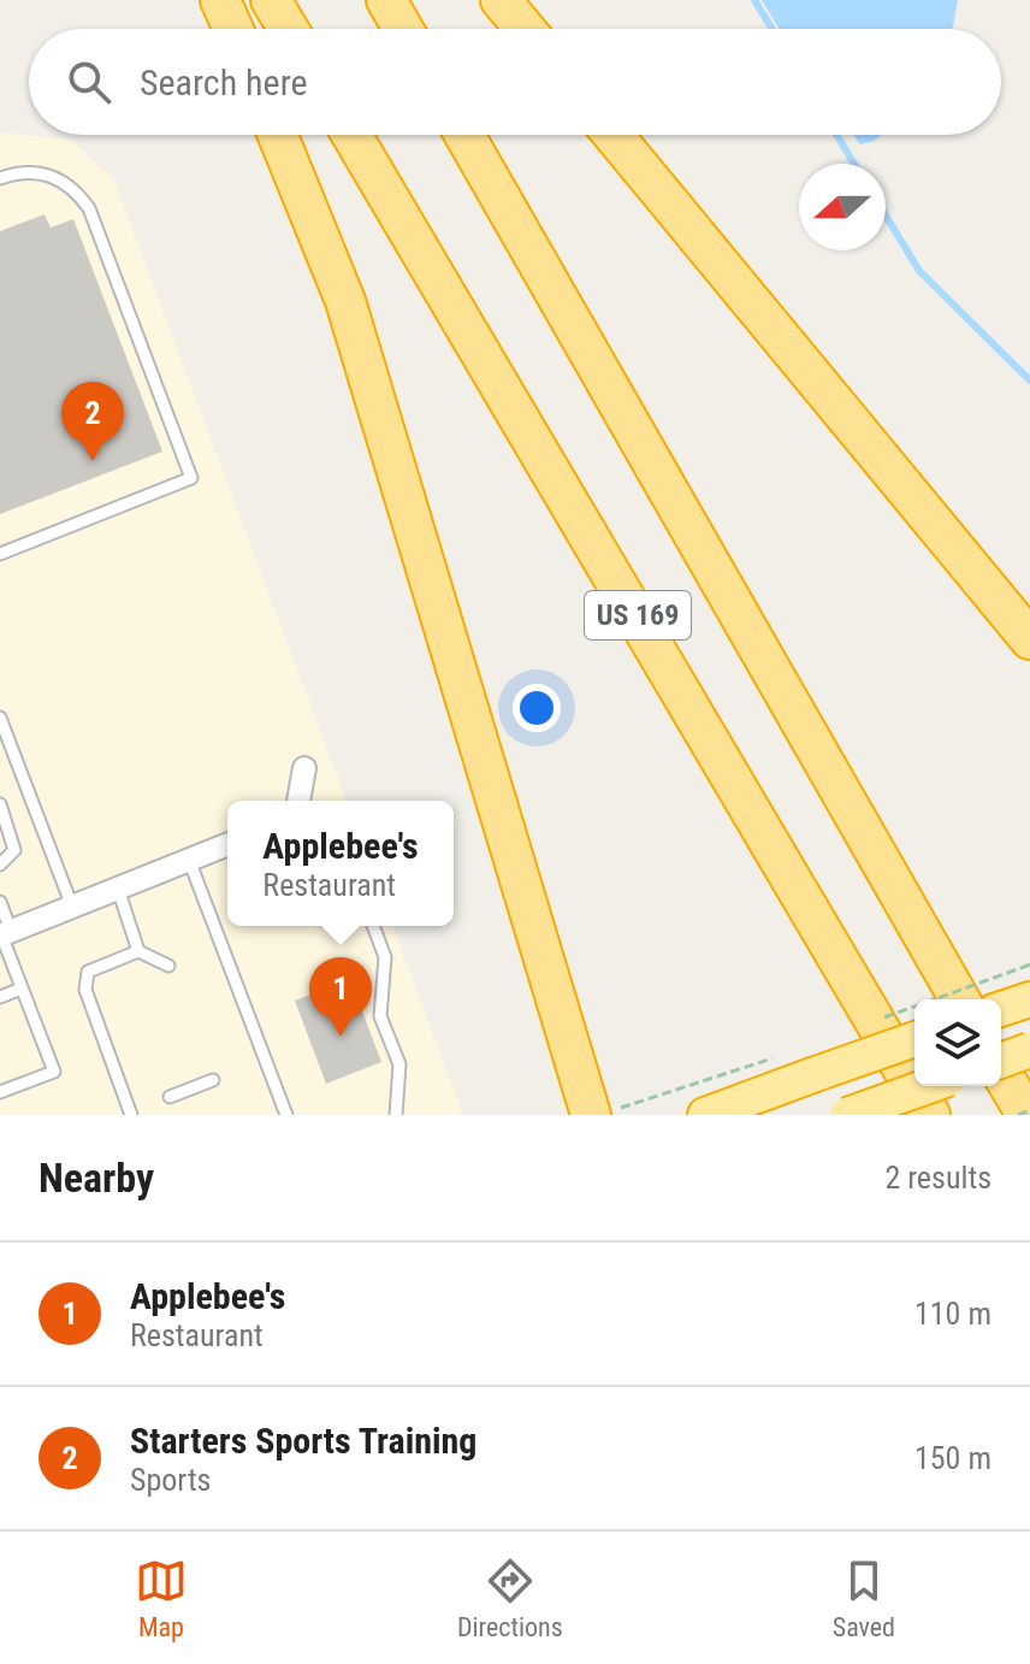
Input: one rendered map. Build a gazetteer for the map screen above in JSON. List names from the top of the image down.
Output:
{
  "streets": {
    "highway": ["US 169"]
  },
  "north": "left",
  "page": {
    "search": "Search here",
    "pins": ["2", "1"],
    "popup": ["Applebee's", "Restaurant"],
    "heading": ["Nearby", "2 results"],
    "list": [
      {
        "mark": "1",
        "name": "Applebee's",
        "note": "Restaurant",
        "value": "110 m"
      },
      {
        "mark": "2",
        "name": "Starters Sports Training",
        "note": "Sports",
        "value": "150 m"
      }
    ],
    "nav": ["Map", "Directions", "Saved"]
  }
}
